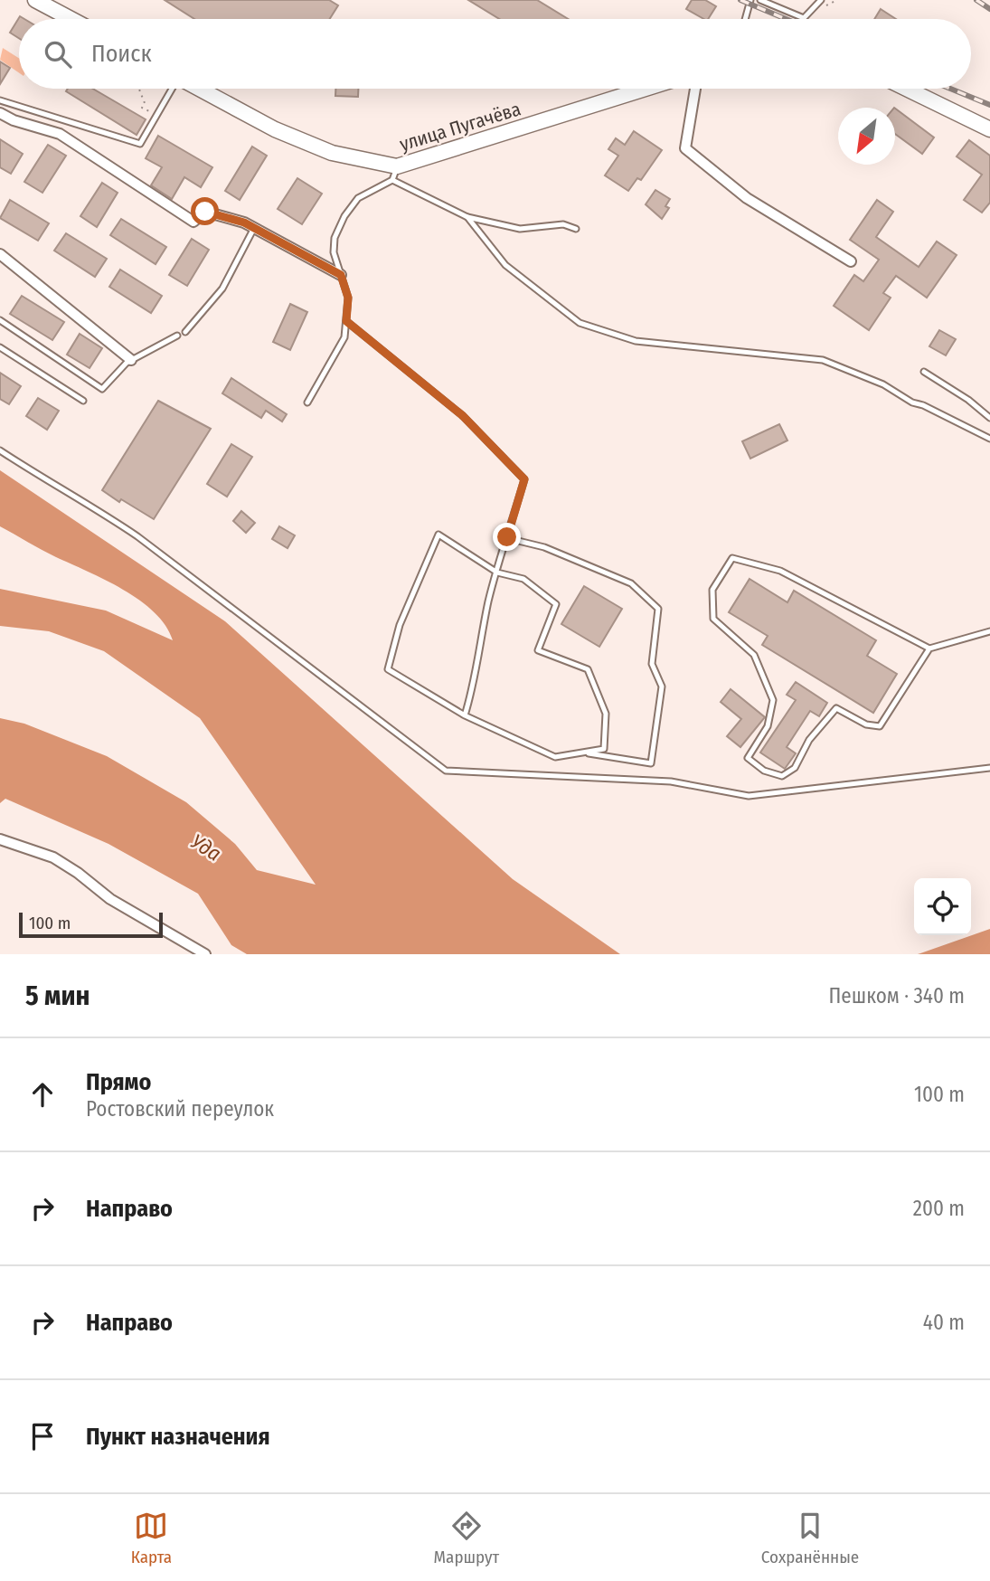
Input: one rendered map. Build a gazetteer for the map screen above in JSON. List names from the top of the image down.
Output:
{
  "streets": {
    "street": ["улица Пугачёва"]
  },
  "water": ["Уда"],
  "scale_bar": "100 m",
  "north": "bottom left",
  "page": {
    "search": "Поиск",
    "scale": "100 m",
    "heading": ["5 мин", "Пешком · 340 m"],
    "list": [
      ["Прямо", "Ростовский переулок", "100 m"],
      ["Направо", "200 m"],
      ["Направо", "40 m"],
      "Пункт назначения"
    ],
    "nav": ["Карта", "Маршрут", "Сохранённые"]
  }
}
